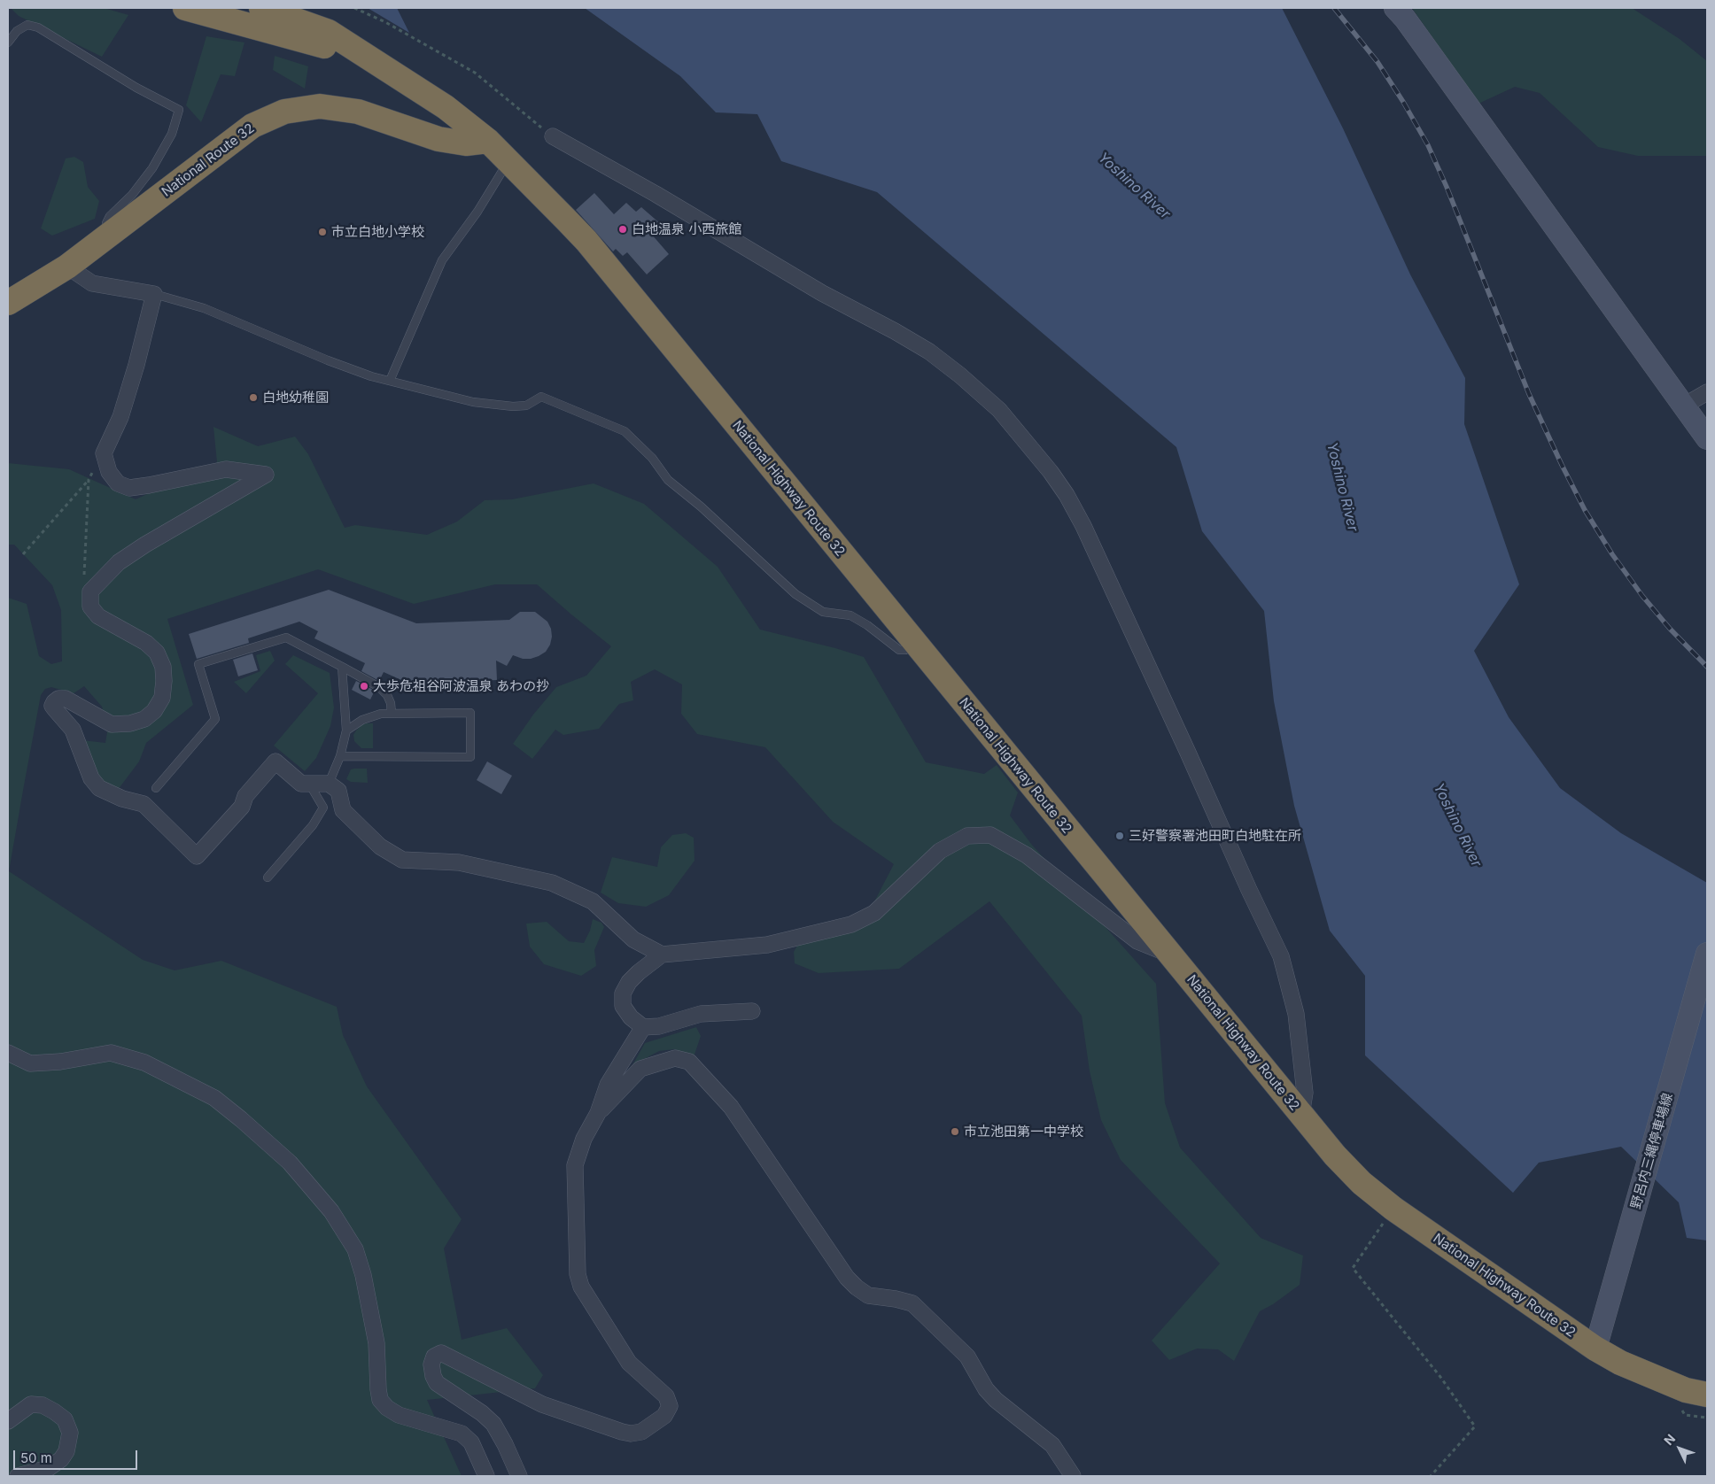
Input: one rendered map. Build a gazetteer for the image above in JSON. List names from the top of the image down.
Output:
{
  "streets": {
    "highway": ["National Route 32", "National Highway Route 32"],
    "street": ["野呂内三縄停車場線"]
  },
  "crossings": [
    ["National Route 32", "National Highway Route 32"],
    ["National Highway Route 32", "野呂内三縄停車場線"]
  ],
  "water": ["Yoshino River"],
  "places": [
    "白地温泉 小西旅館",
    "市立白地小学校",
    "白地幼稚園",
    "大歩危祖谷阿波温泉 あわの抄",
    "三好警察署池田町白地駐在所",
    "市立池田第一中学校"
  ],
  "scale_bar": "50 m",
  "north": "top left"
}
